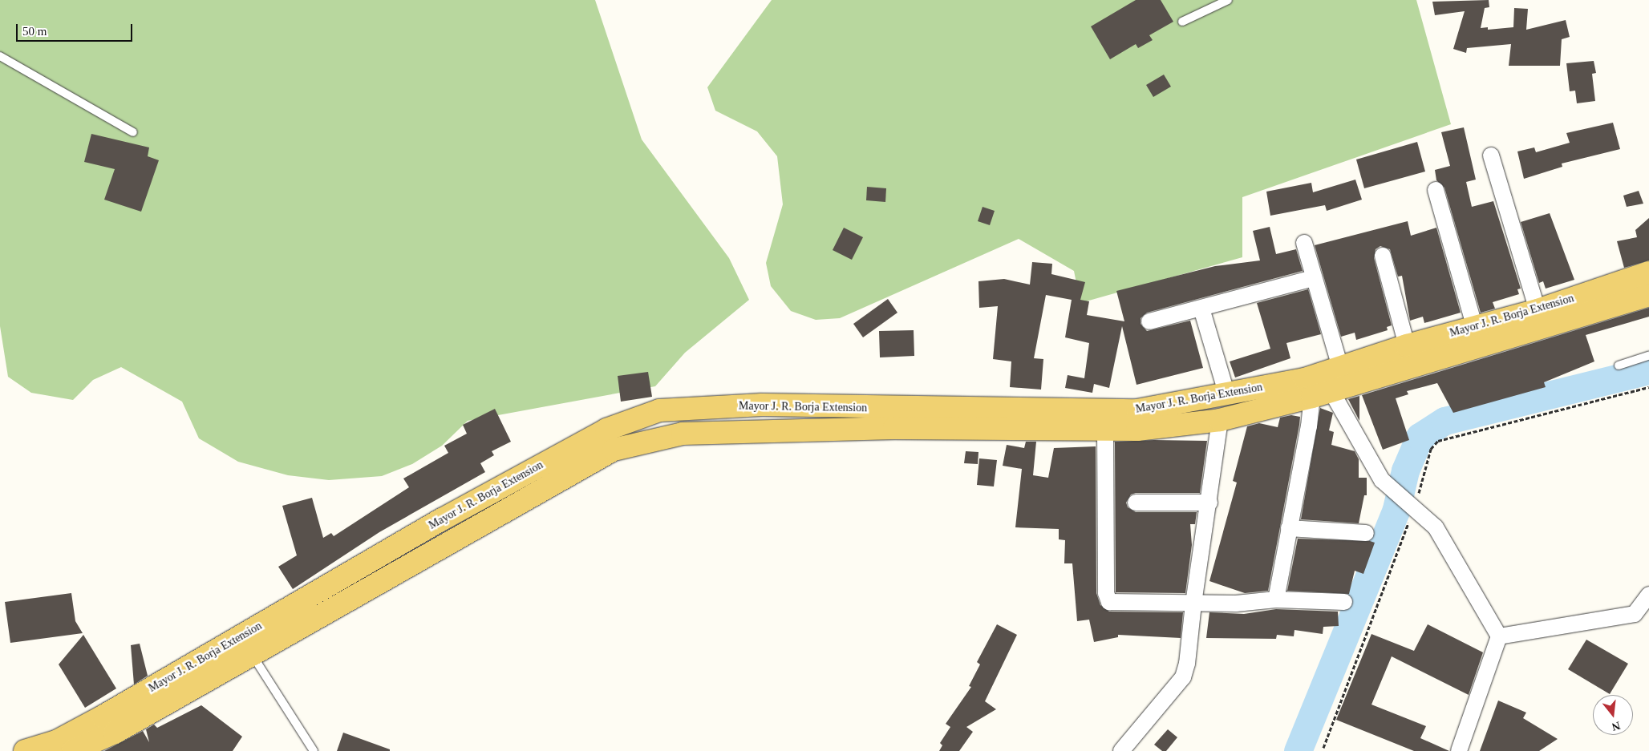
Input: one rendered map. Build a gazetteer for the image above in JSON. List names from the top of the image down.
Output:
{
  "streets": {
    "main road": ["Mayor J. R. Borja Extension"]
  },
  "scale_bar": "50 m",
  "north": "bottom"
}
